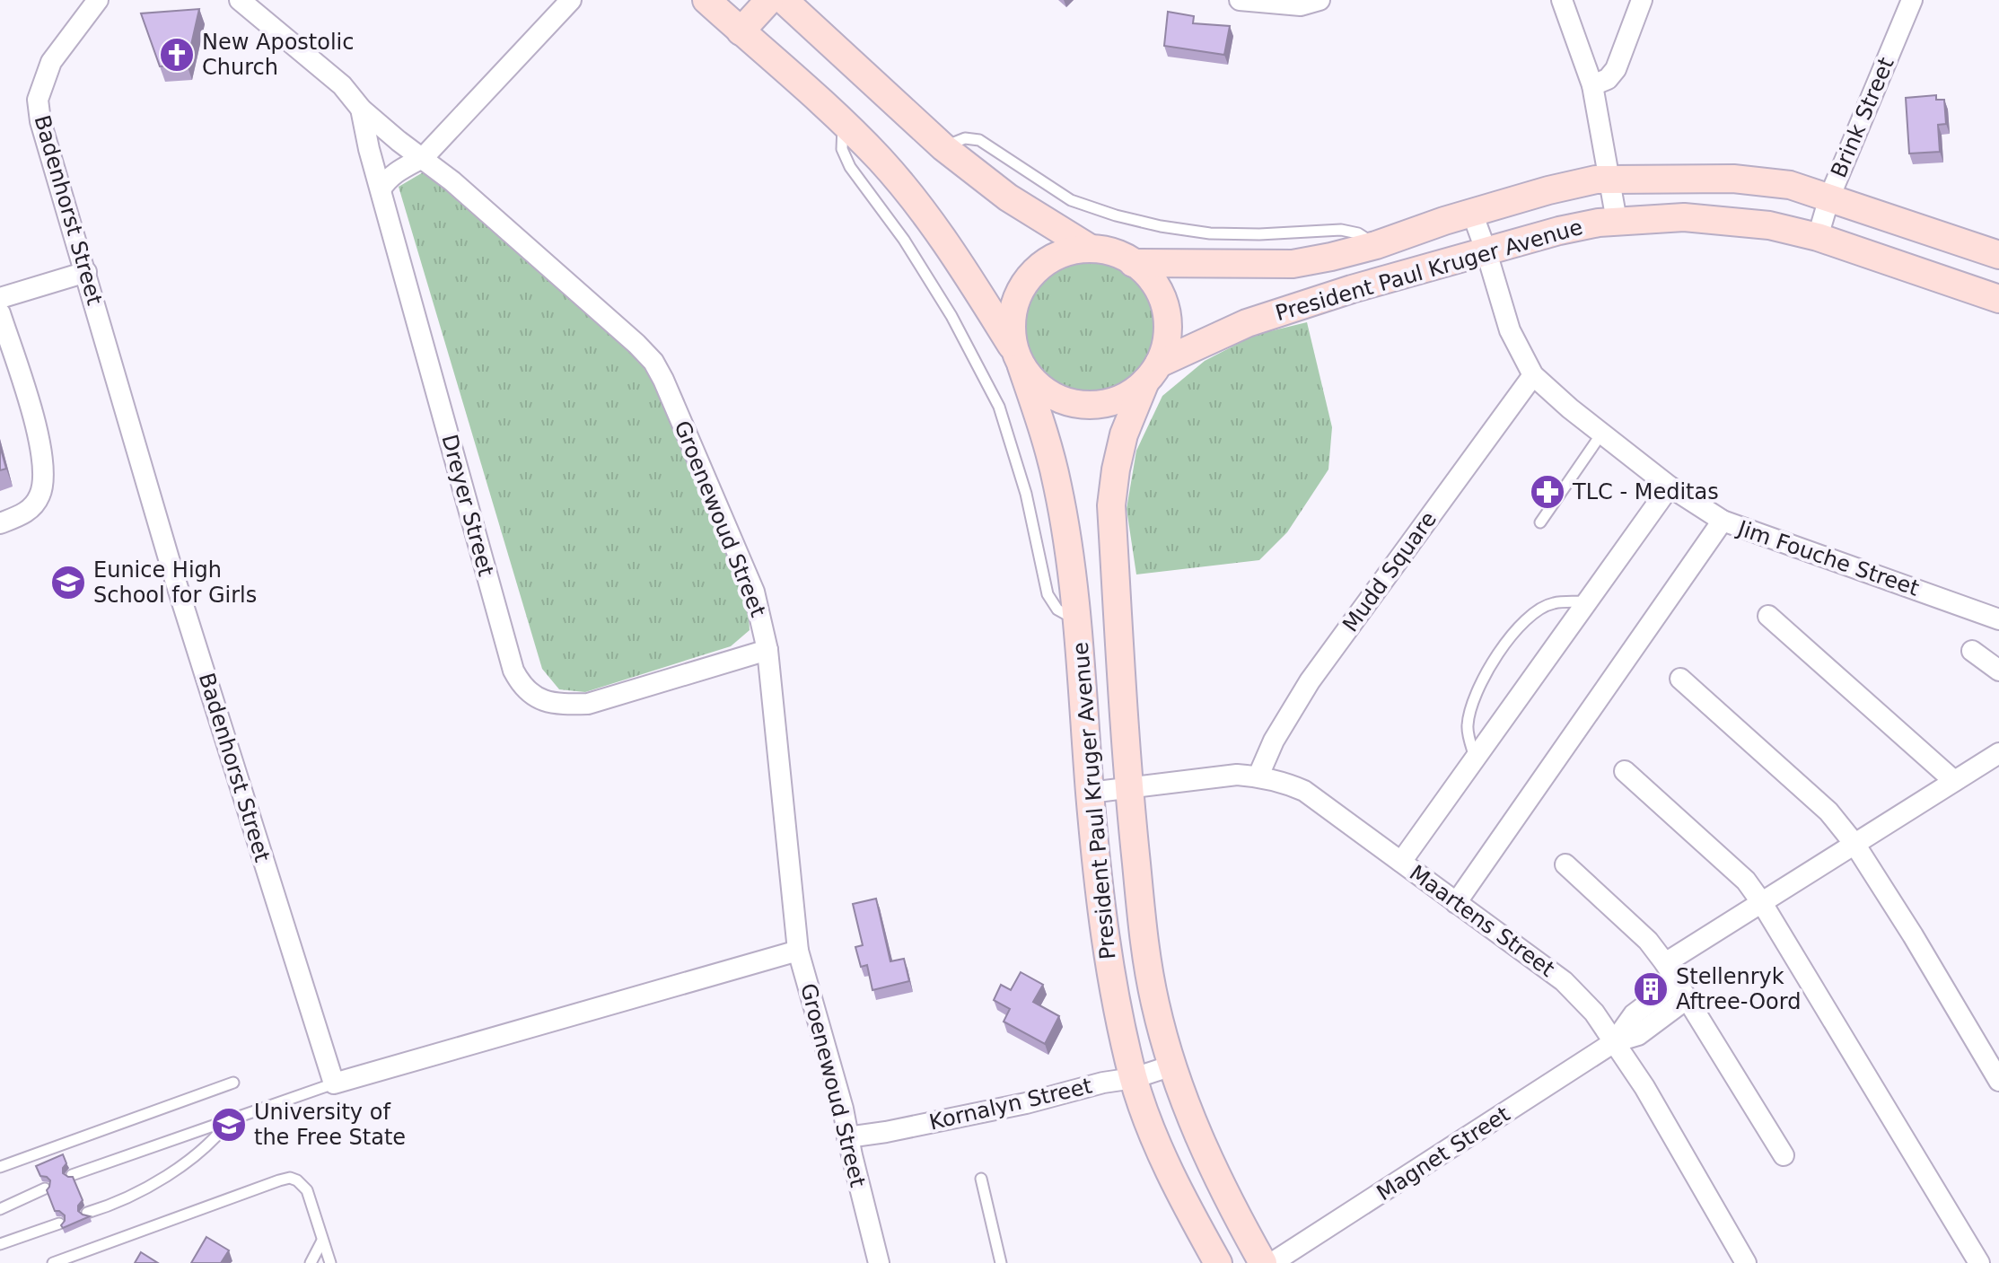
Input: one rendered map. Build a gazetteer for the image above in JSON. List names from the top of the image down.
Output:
{
  "streets": {
    "street": [
      "Brink Street",
      "Badenhorst Street",
      "President Paul Kruger Avenue",
      "Dreyer Street",
      "Groenewoud Street",
      "Jim Fouche Street",
      "Mudd Square",
      "Maartens Street",
      "Kornalyn Street",
      "Magnet Street"
    ]
  },
  "crossings": [
    ["Brink Street", "President Paul Kruger Avenue"],
    ["President Paul Kruger Avenue", "Jim Fouche Street"],
    ["President Paul Kruger Avenue", "Maartens Street"],
    ["President Paul Kruger Avenue", "Kornalyn Street"],
    ["Dreyer Street", "Groenewoud Street"],
    ["Groenewoud Street", "Kornalyn Street"],
    ["Jim Fouche Street", "Mudd Square"],
    ["Mudd Square", "Maartens Street"],
    ["Maartens Street", "Magnet Street"]
  ],
  "places": {
    "church": ["New Apostolic Church"],
    "pharmacy": ["TLC - Meditas"],
    "school or university": ["Eunice High School for Girls", "University of the Free State"],
    "building": ["Stellenryk Aftree-Oord"]
  }
}
